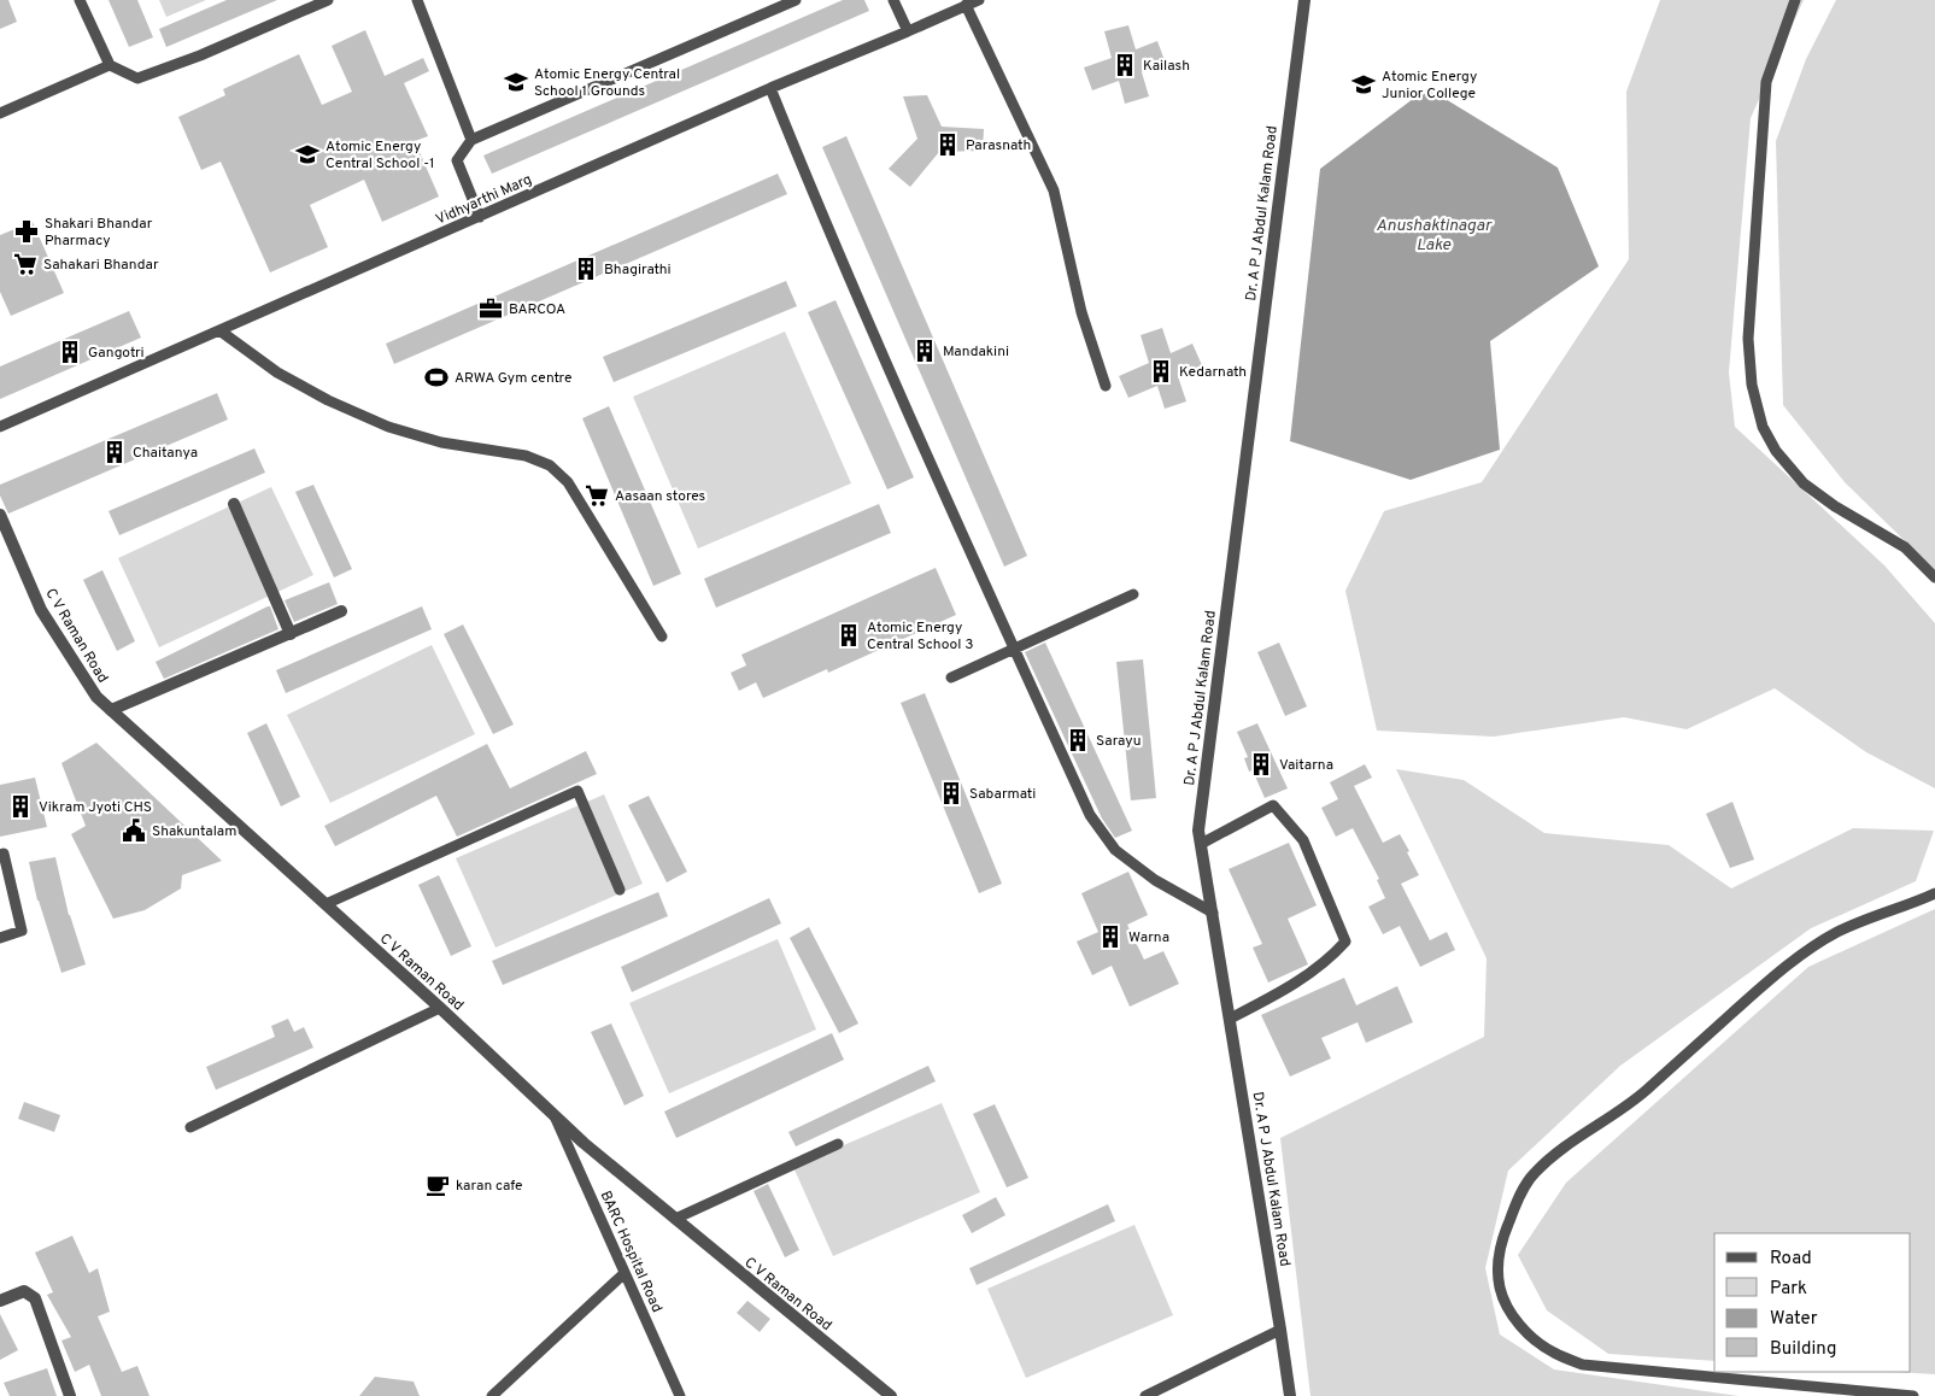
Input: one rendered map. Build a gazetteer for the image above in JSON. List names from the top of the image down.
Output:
{
  "streets": {
    "street": ["Dr. A P J Abdul Kalam Road", "C V Raman Road"],
    "lane": ["Vidhyarthi Marg", "BARC Hospital Road"]
  },
  "crossings": [
    ["C V Raman Road", "BARC Hospital Road"]
  ],
  "water": ["Anushaktinagar Lake"],
  "places": {
    "building": [
      "Kailash",
      "Parasnath",
      "Bhagirathi",
      "Mandakini",
      "Gangotri",
      "Kedarnath",
      "Chaitanya",
      "Atomic Energy Central School 3",
      "Sarayu",
      "Vaitarna",
      "Sabarmati",
      "Vikram Jyoti CHS",
      "Warna"
    ],
    "school or university": ["Atomic Energy Central School 1 Grounds", "Atomic Energy Junior College", "Atomic Energy Central School -1"],
    "pharmacy": ["Shakari Bhandar Pharmacy"],
    "supermarket": ["Sahakari Bhandar", "Aasaan stores"],
    "office": ["BARCOA"],
    "sports": ["ARWA Gym centre"],
    "public building": ["Shakuntalam"],
    "cafe": ["karan cafe"]
  },
  "legend": [
    "Road",
    "Park",
    "Water",
    "Building"
  ]
}
